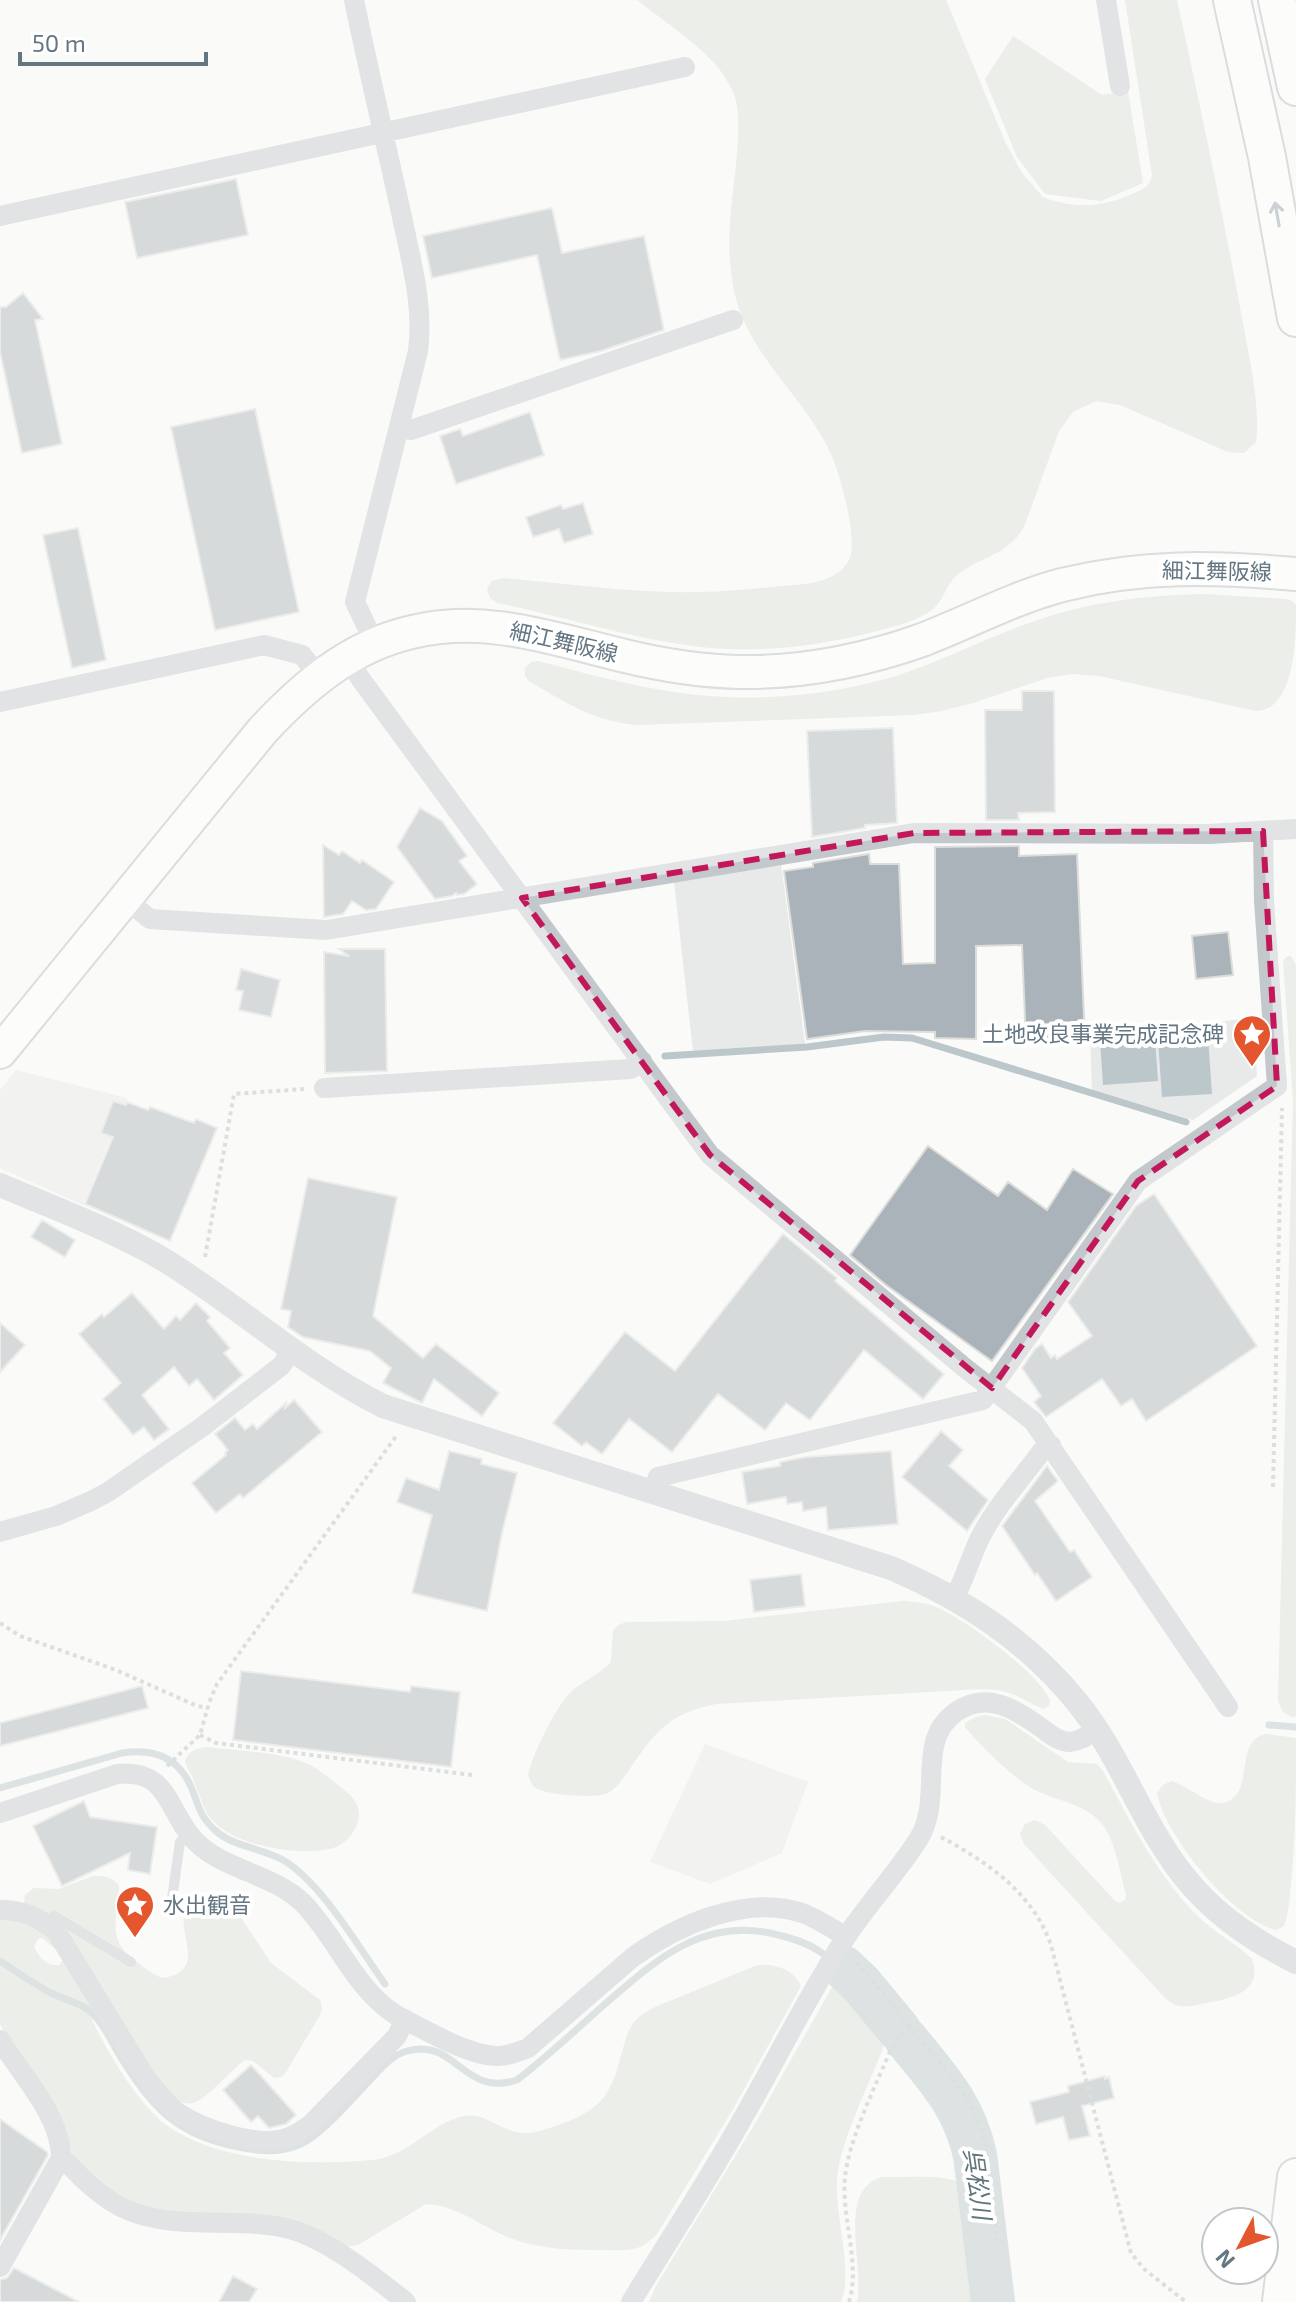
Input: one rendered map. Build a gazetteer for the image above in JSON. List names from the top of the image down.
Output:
{
  "streets": {
    "main road": ["細江舞阪線"]
  },
  "water": ["呉松川"],
  "places": {
    "place": ["土地改良事業完成記念碑", "水出観音"]
  },
  "scale_bar": "50 m",
  "north": "bottom left"
}
